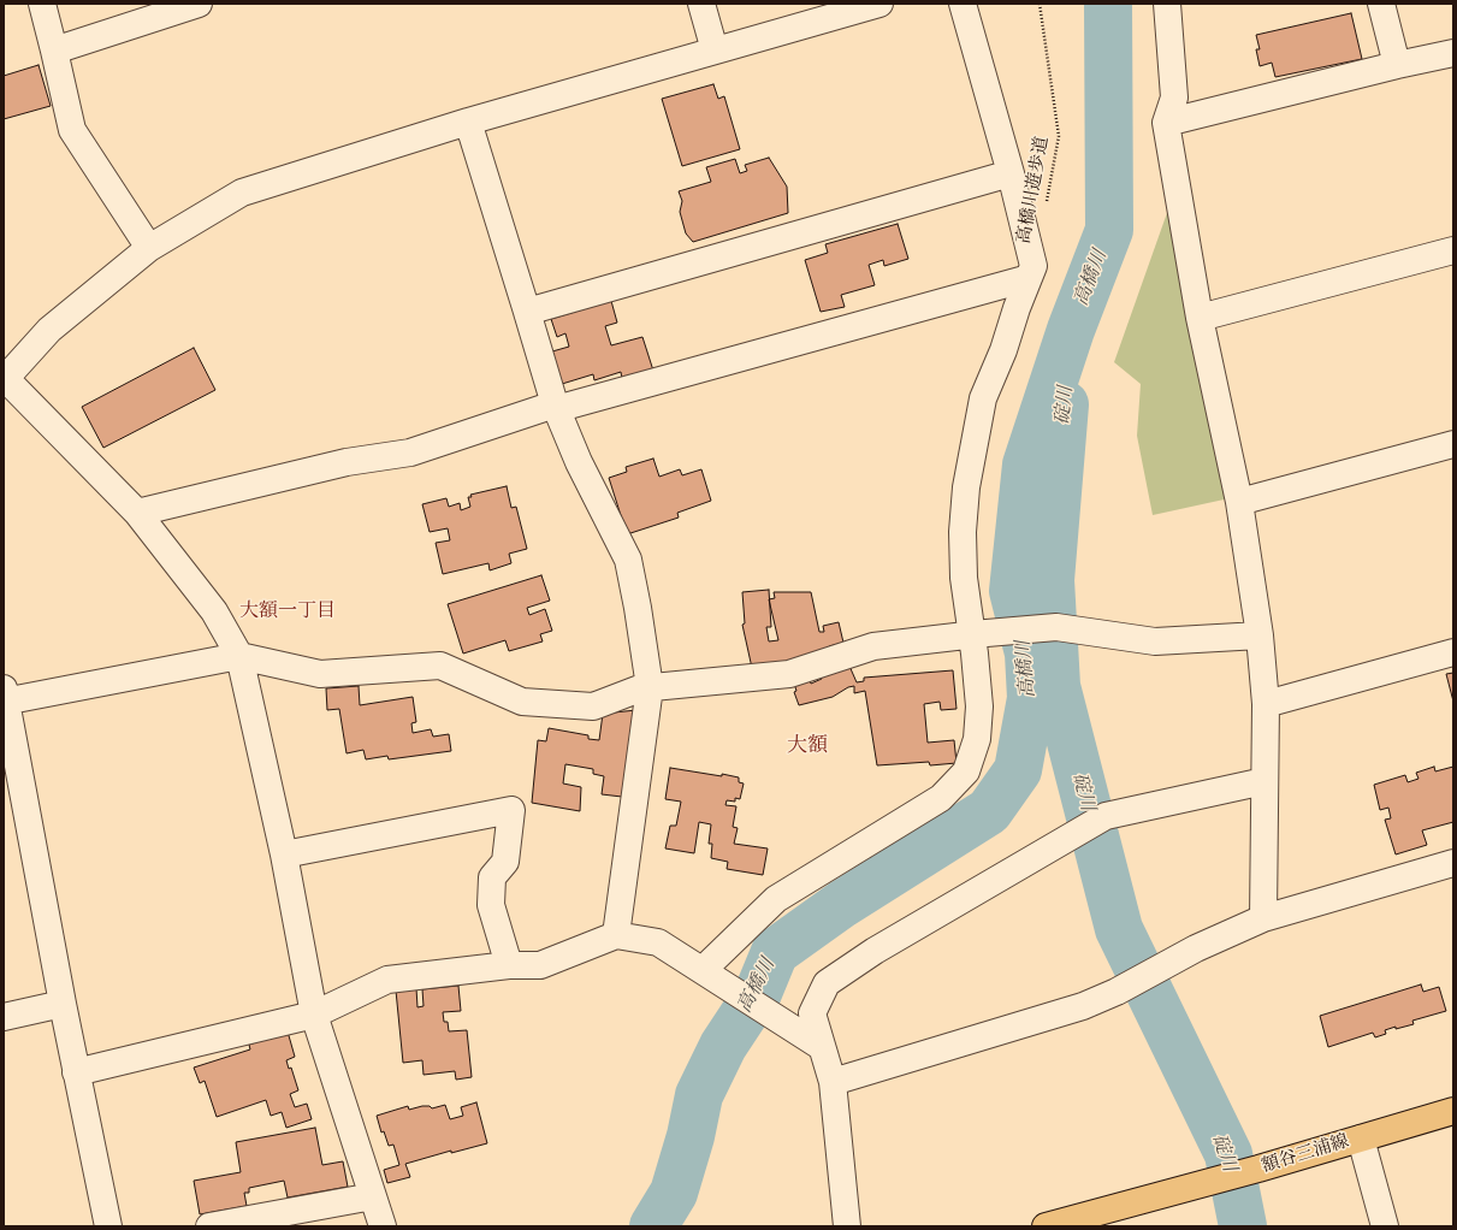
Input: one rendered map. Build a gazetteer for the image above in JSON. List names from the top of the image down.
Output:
{
  "streets": {
    "main road": ["額谷三浦線"],
    "path": ["高橋川遊歩道"]
  },
  "districts": ["大額一丁目", "大額"],
  "water": ["高橋川", "碇川"]
}
